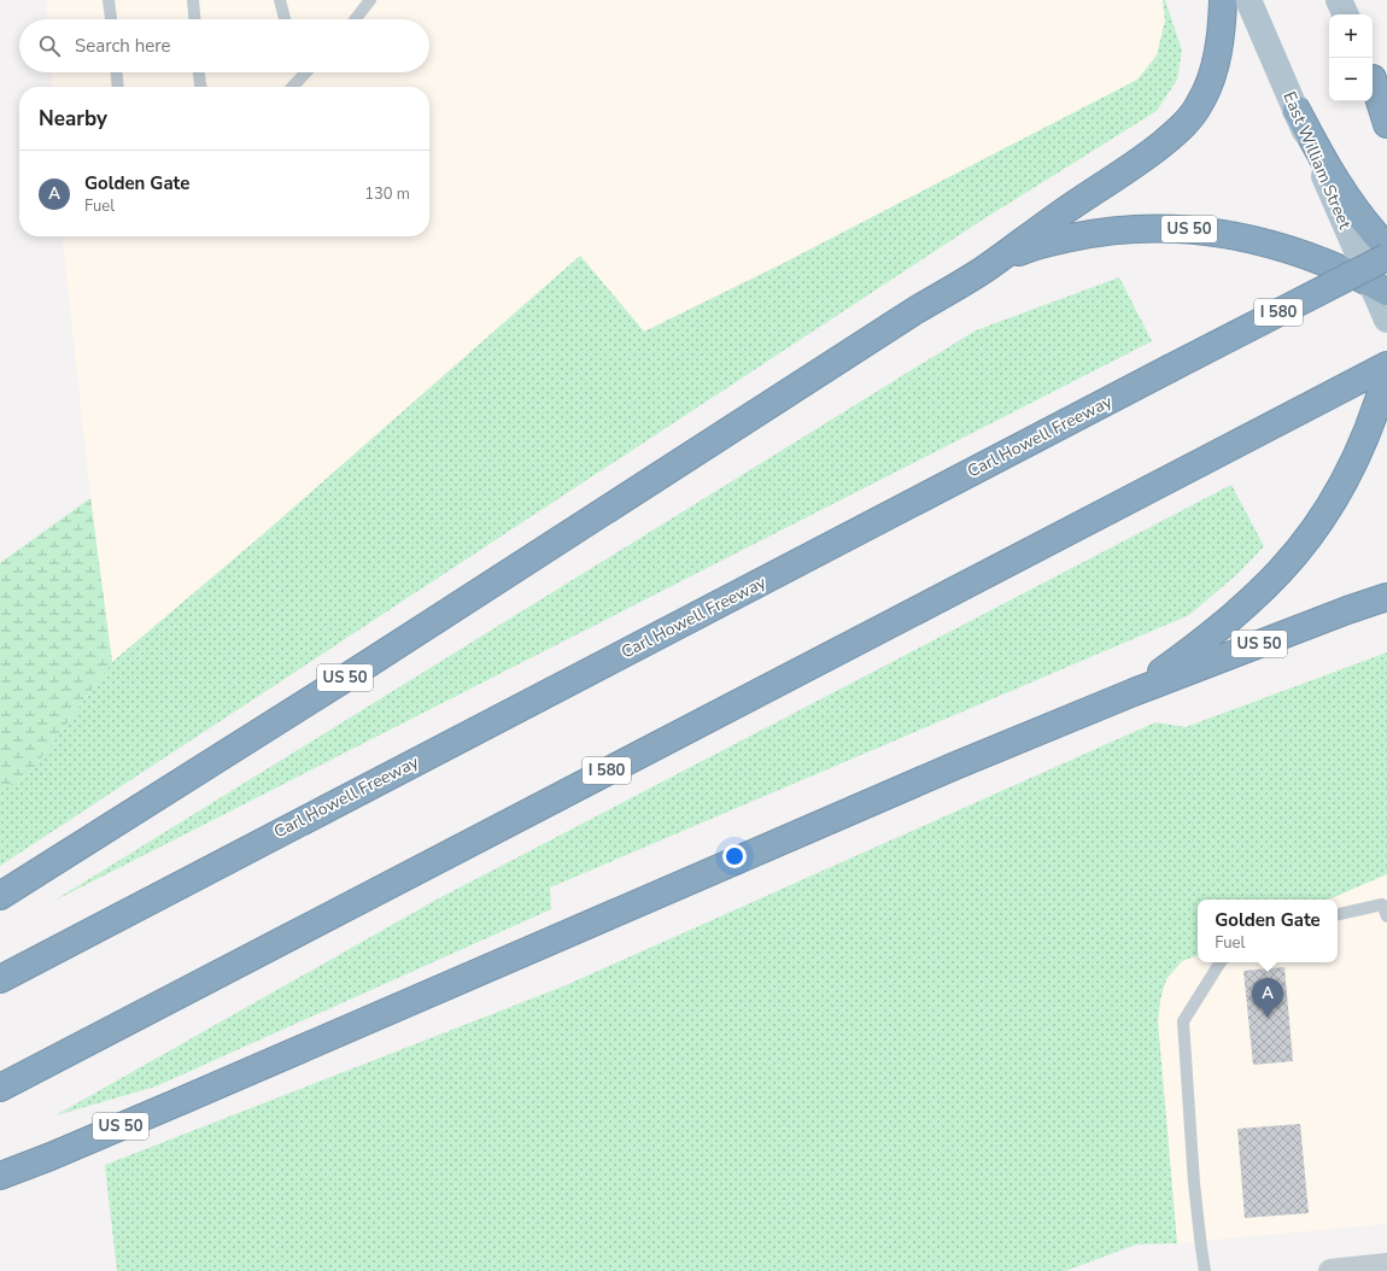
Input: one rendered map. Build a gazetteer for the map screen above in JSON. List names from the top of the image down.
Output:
{
  "streets": {
    "highway": ["US 50", "I 580", "Carl Howell Freeway"],
    "main road": ["East William Street"]
  },
  "crossings": [
    ["East William Street", "US 50"]
  ],
  "page": {
    "map_buttons": ["+", "−"],
    "search": "Search here",
    "heading": "Nearby",
    "list": [
      {
        "mark": "A",
        "name": "Golden Gate",
        "note": "Fuel",
        "value": "130 m"
      }
    ],
    "popup": ["Golden Gate", "Fuel"],
    "pins": "A"
  }
}
